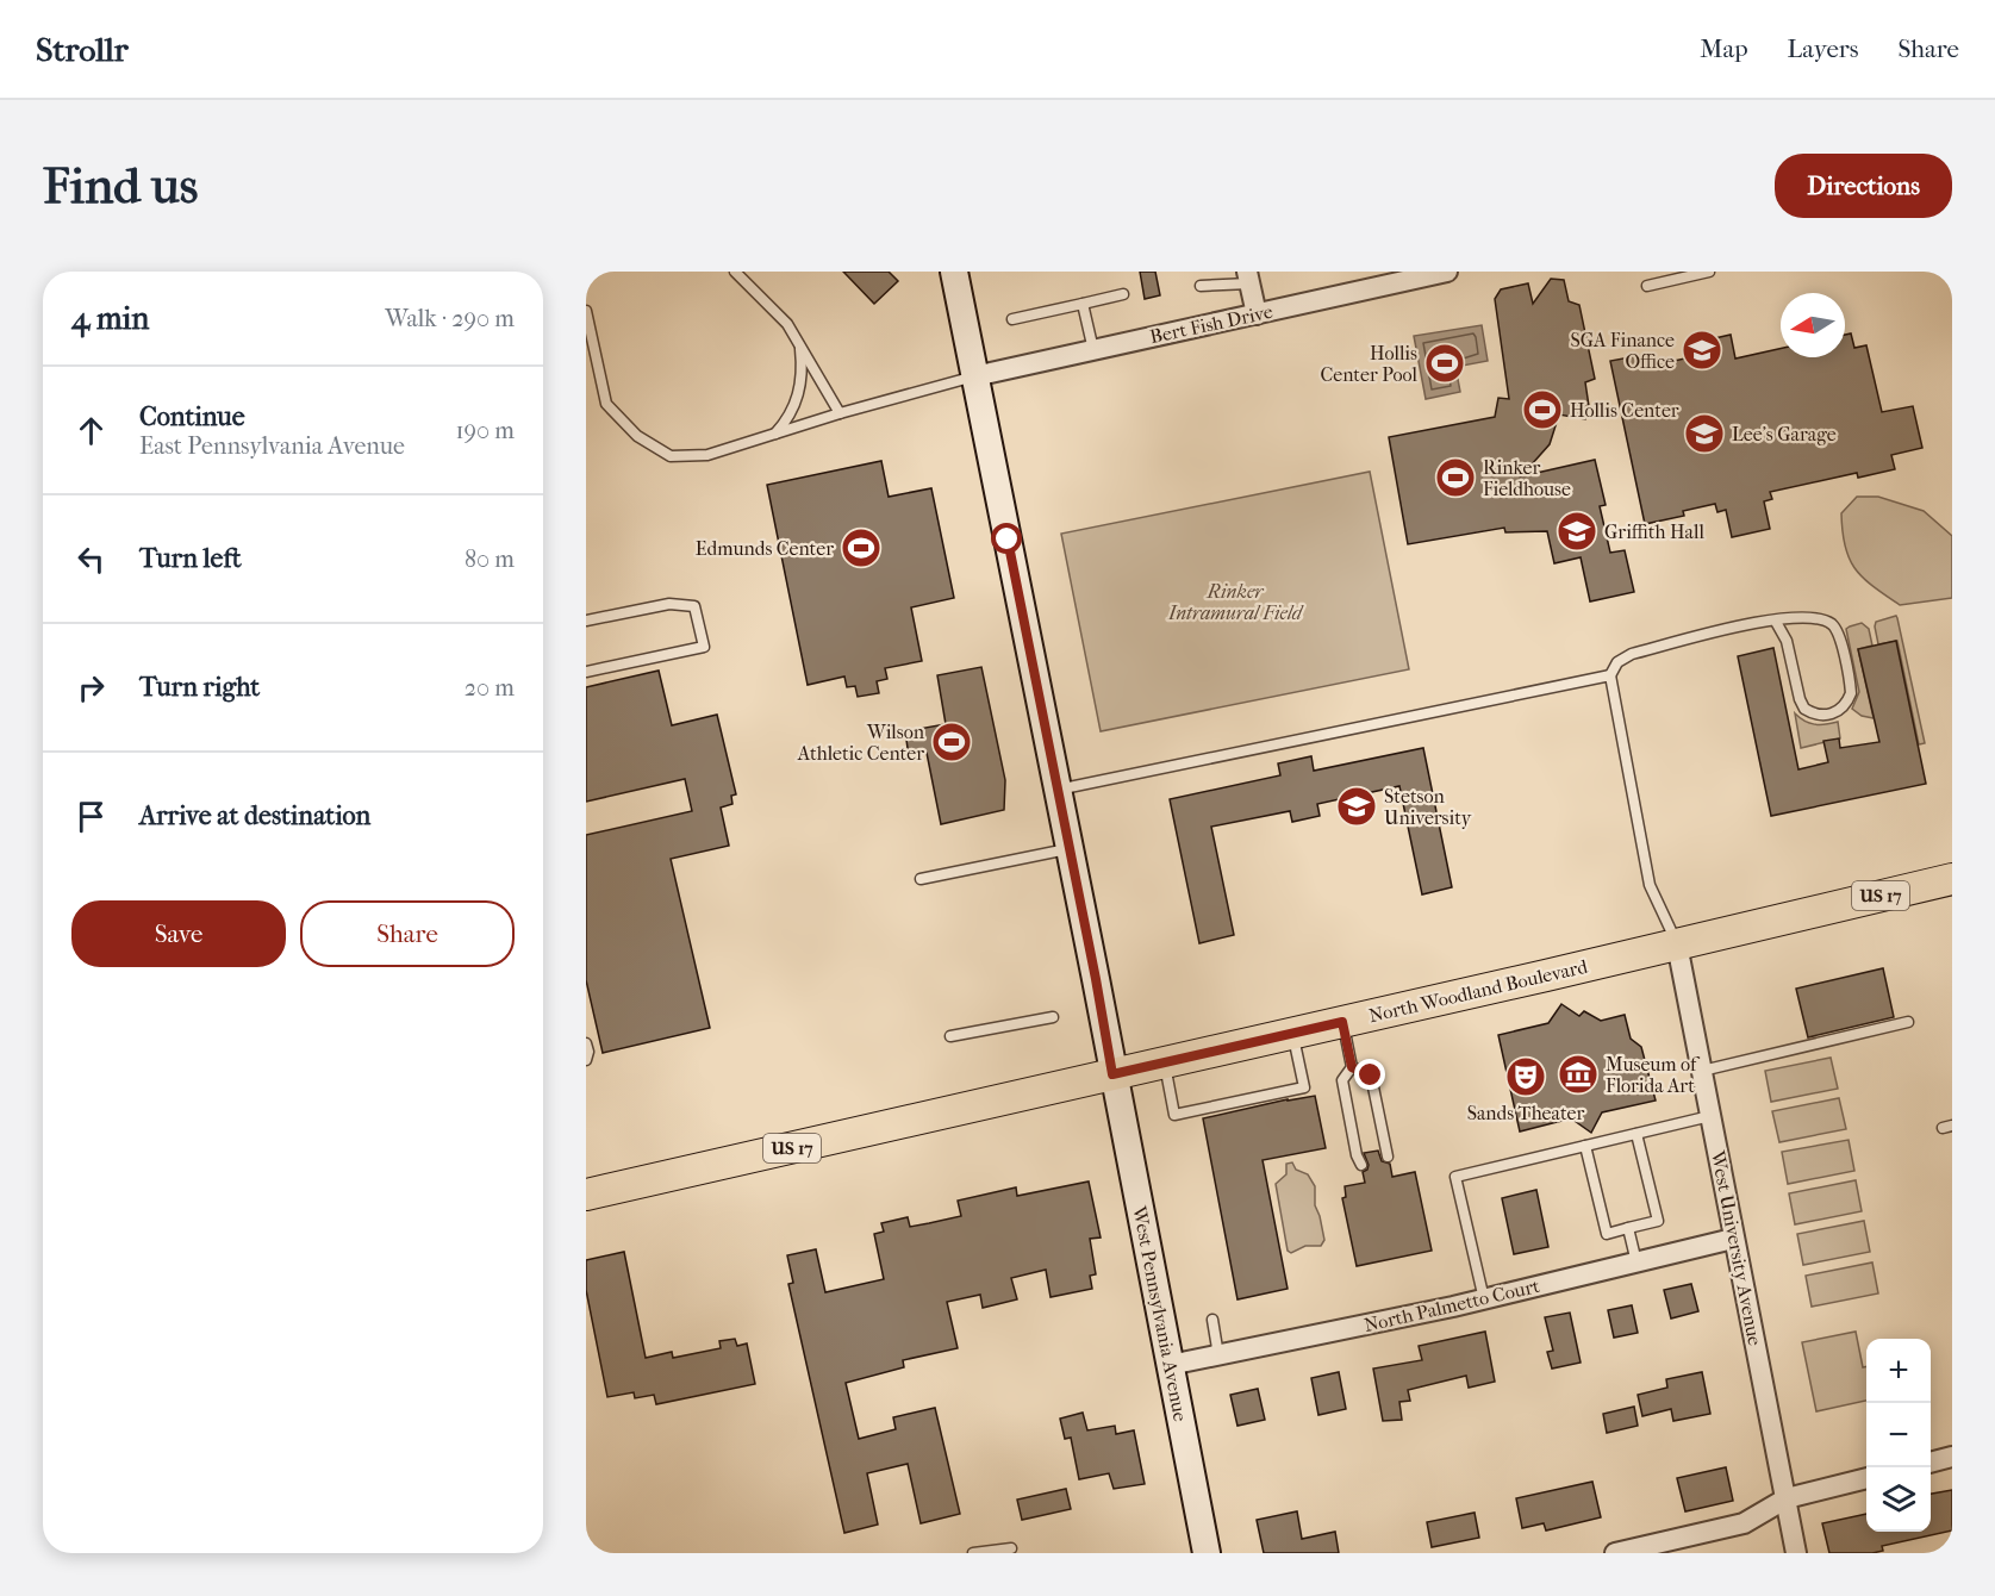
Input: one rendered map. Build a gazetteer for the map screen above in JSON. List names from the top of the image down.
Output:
{
  "streets": {
    "main road": ["US 17", "North Woodland Boulevard"],
    "street": [
      "Bert Fish Drive",
      "West University Avenue",
      "North Palmetto Court",
      "West Pennsylvania Avenue"
    ]
  },
  "crossings": [
    ["Bert Fish Drive", "West Pennsylvania Avenue"],
    ["North Woodland Boulevard", "West University Avenue"],
    ["North Woodland Boulevard", "West Pennsylvania Avenue"],
    ["West University Avenue", "North Palmetto Court"],
    ["North Palmetto Court", "West Pennsylvania Avenue"]
  ],
  "parks": ["Rinker Intramural Field"],
  "places": {
    "school or university": [
      "SGA Finance Office",
      "Lee’s Garage",
      "Griffith Hall",
      "Stetson University"
    ],
    "sports": [
      "Hollis Center Pool",
      "Hollis Center",
      "Rinker Fieldhouse",
      "Edmunds Center",
      "Wilson Athletic Center"
    ],
    "museum": ["Museum of Florida Art"],
    "theatre": ["Sands Theater"]
  },
  "north": "left",
  "page": {
    "header": "Strollr",
    "nav": ["Map", "Layers", "Share"],
    "buttons": [
      "Directions",
      ["Save", "Share"]
    ],
    "title": "Find us",
    "heading": ["4 min", "Walk · 290 m"],
    "list": [
      ["Continue", "East Pennsylvania Avenue", "190 m"],
      ["Turn left", "80 m"],
      ["Turn right", "20 m"],
      "Arrive at destination"
    ],
    "map_buttons": ["+", "−"]
  }
}
